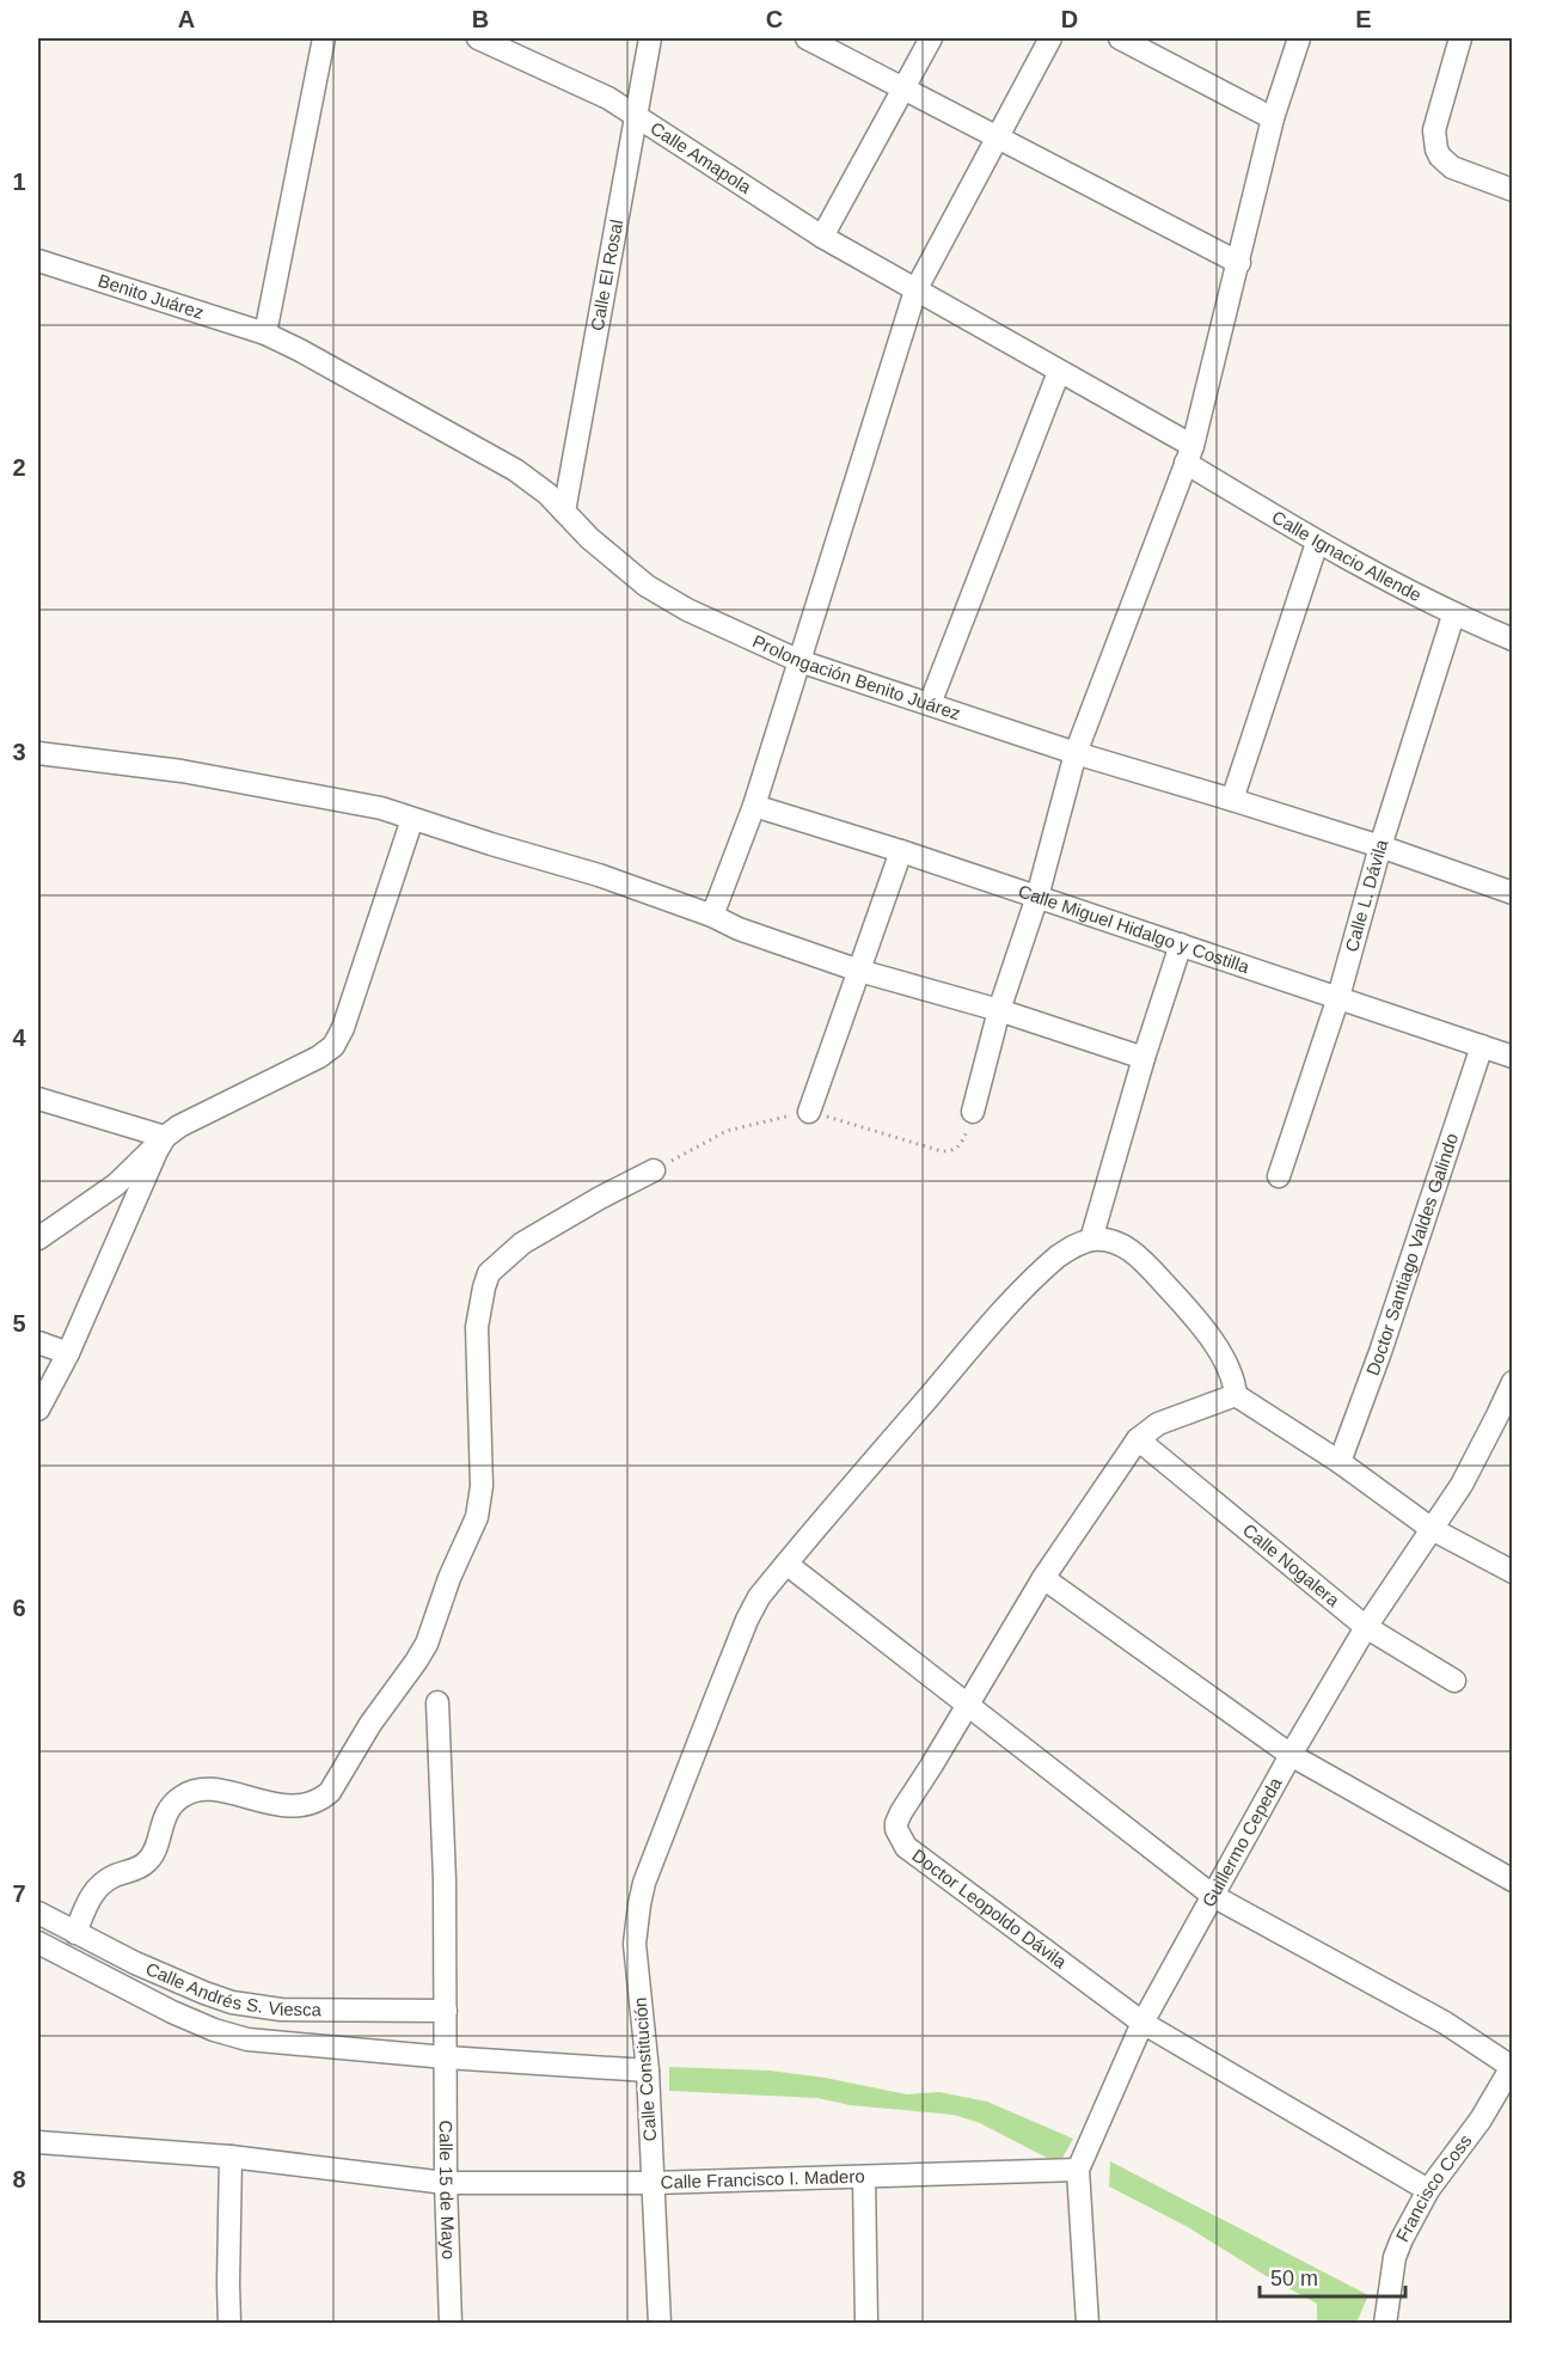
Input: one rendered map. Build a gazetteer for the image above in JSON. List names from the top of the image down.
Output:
{
  "streets": {
    "street": [
      "Calle Amapola",
      "Calle El Rosal",
      "Benito Juárez",
      "Calle Ignacio Allende",
      "Prolongación Benito Juárez",
      "Calle L. Dávila",
      "Calle Miguel Hidalgo y Costilla",
      "Doctor Santiago Valdes Galindo",
      "Calle Nogalera",
      "Guillermo Cepeda",
      "Doctor Leopoldo Dávila",
      "Calle Andrés S. Viesca",
      "Calle Constitución",
      "Calle Francisco I. Madero",
      "Francisco Coss",
      "Calle 15 de Mayo"
    ]
  },
  "crossings": [
    ["Calle Amapola", "Calle El Rosal"],
    ["Calle Amapola", "Calle Ignacio Allende"],
    ["Calle El Rosal", "Prolongación Benito Juárez"],
    ["Benito Juárez", "Prolongación Benito Juárez"],
    ["Calle Ignacio Allende", "Calle L. Dávila"],
    ["Prolongación Benito Juárez", "Calle L. Dávila"],
    ["Calle L. Dávila", "Calle Miguel Hidalgo y Costilla"],
    ["Calle Miguel Hidalgo y Costilla", "Doctor Santiago Valdes Galindo"],
    ["Calle Nogalera", "Guillermo Cepeda"],
    ["Calle Nogalera", "Doctor Leopoldo Dávila"],
    ["Guillermo Cepeda", "Doctor Leopoldo Dávila"],
    ["Guillermo Cepeda", "Calle Francisco I. Madero"],
    ["Doctor Leopoldo Dávila", "Francisco Coss"],
    ["Calle Andrés S. Viesca", "Calle 15 de Mayo"],
    ["Calle Constitución", "Calle Francisco I. Madero"],
    ["Calle Francisco I. Madero", "Calle 15 de Mayo"]
  ],
  "scale_bar": "50 m",
  "grid": {
    "columns": [
      "A",
      "B",
      "C",
      "D",
      "E"
    ],
    "rows": [
      "1",
      "2",
      "3",
      "4",
      "5",
      "6",
      "7",
      "8"
    ]
  }
}
